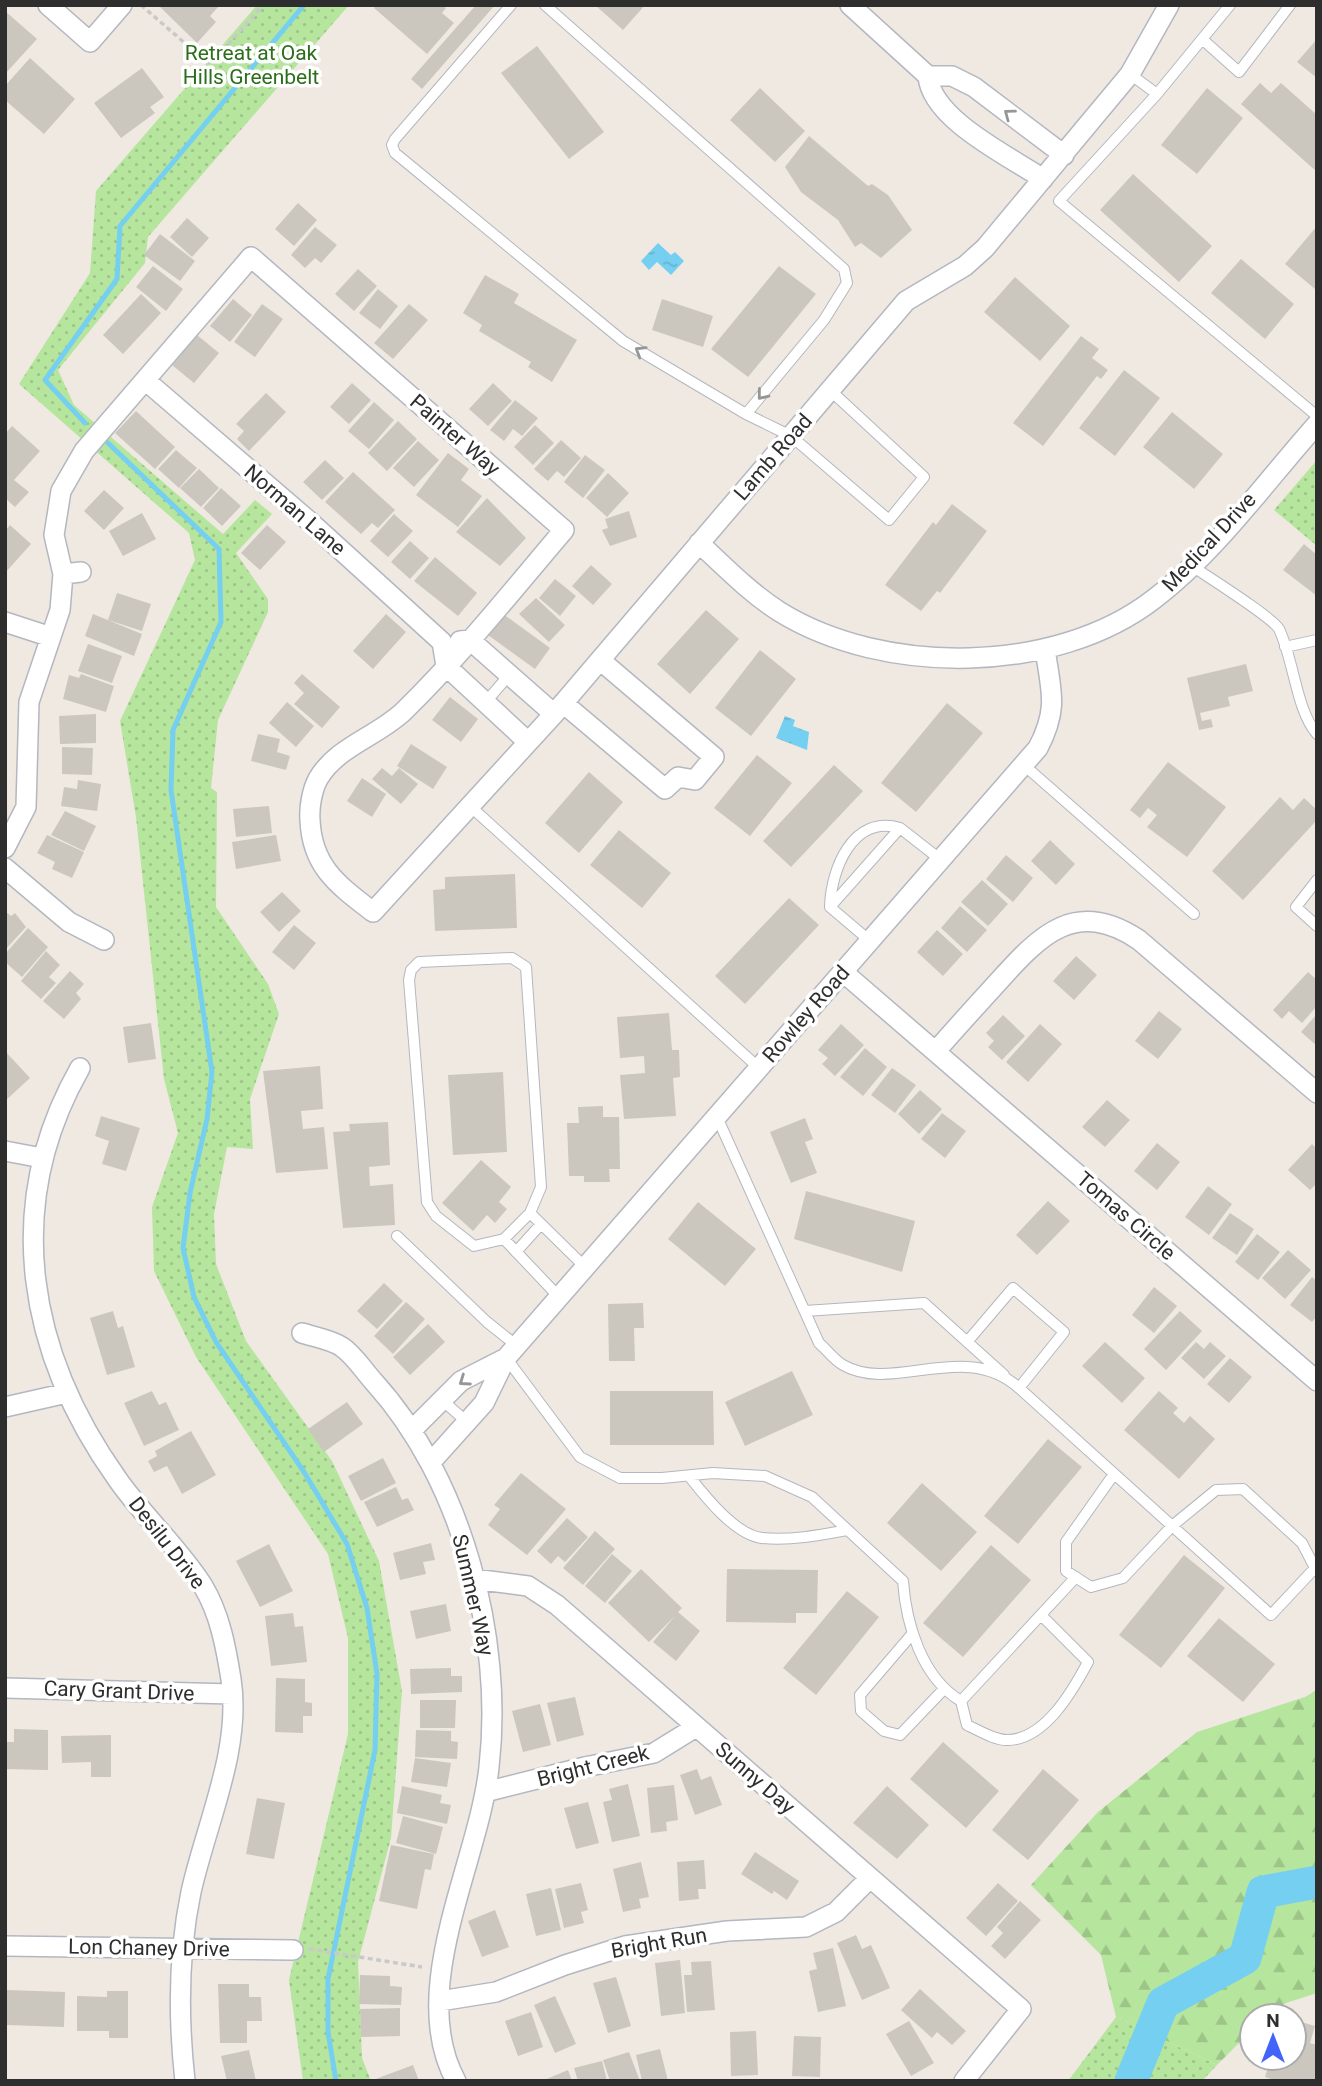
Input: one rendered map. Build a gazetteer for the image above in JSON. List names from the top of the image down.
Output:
{
  "streets": {
    "street": [
      "Painter Way",
      "Lamb Road",
      "Norman Lane",
      "Medical Drive",
      "Rowley Road",
      "Tomas Circle",
      "Desilu Drive",
      "Summer Way",
      "Cary Grant Drive",
      "Bright Creek",
      "Sunny Day",
      "Bright Run",
      "Lon Chaney Drive"
    ]
  },
  "crossings": [
    ["Painter Way", "Lamb Road"],
    ["Painter Way", "Norman Lane"],
    ["Lamb Road", "Medical Drive"],
    ["Medical Drive", "Rowley Road"],
    ["Rowley Road", "Tomas Circle"],
    ["Rowley Road", "Summer Way"],
    ["Desilu Drive", "Cary Grant Drive"],
    ["Desilu Drive", "Lon Chaney Drive"],
    ["Summer Way", "Bright Creek"],
    ["Summer Way", "Sunny Day"],
    ["Summer Way", "Bright Run"],
    ["Bright Creek", "Sunny Day"],
    ["Sunny Day", "Bright Run"]
  ],
  "parks": ["Retreat at Oak Hills Greenbelt"],
  "north": "top"
}
